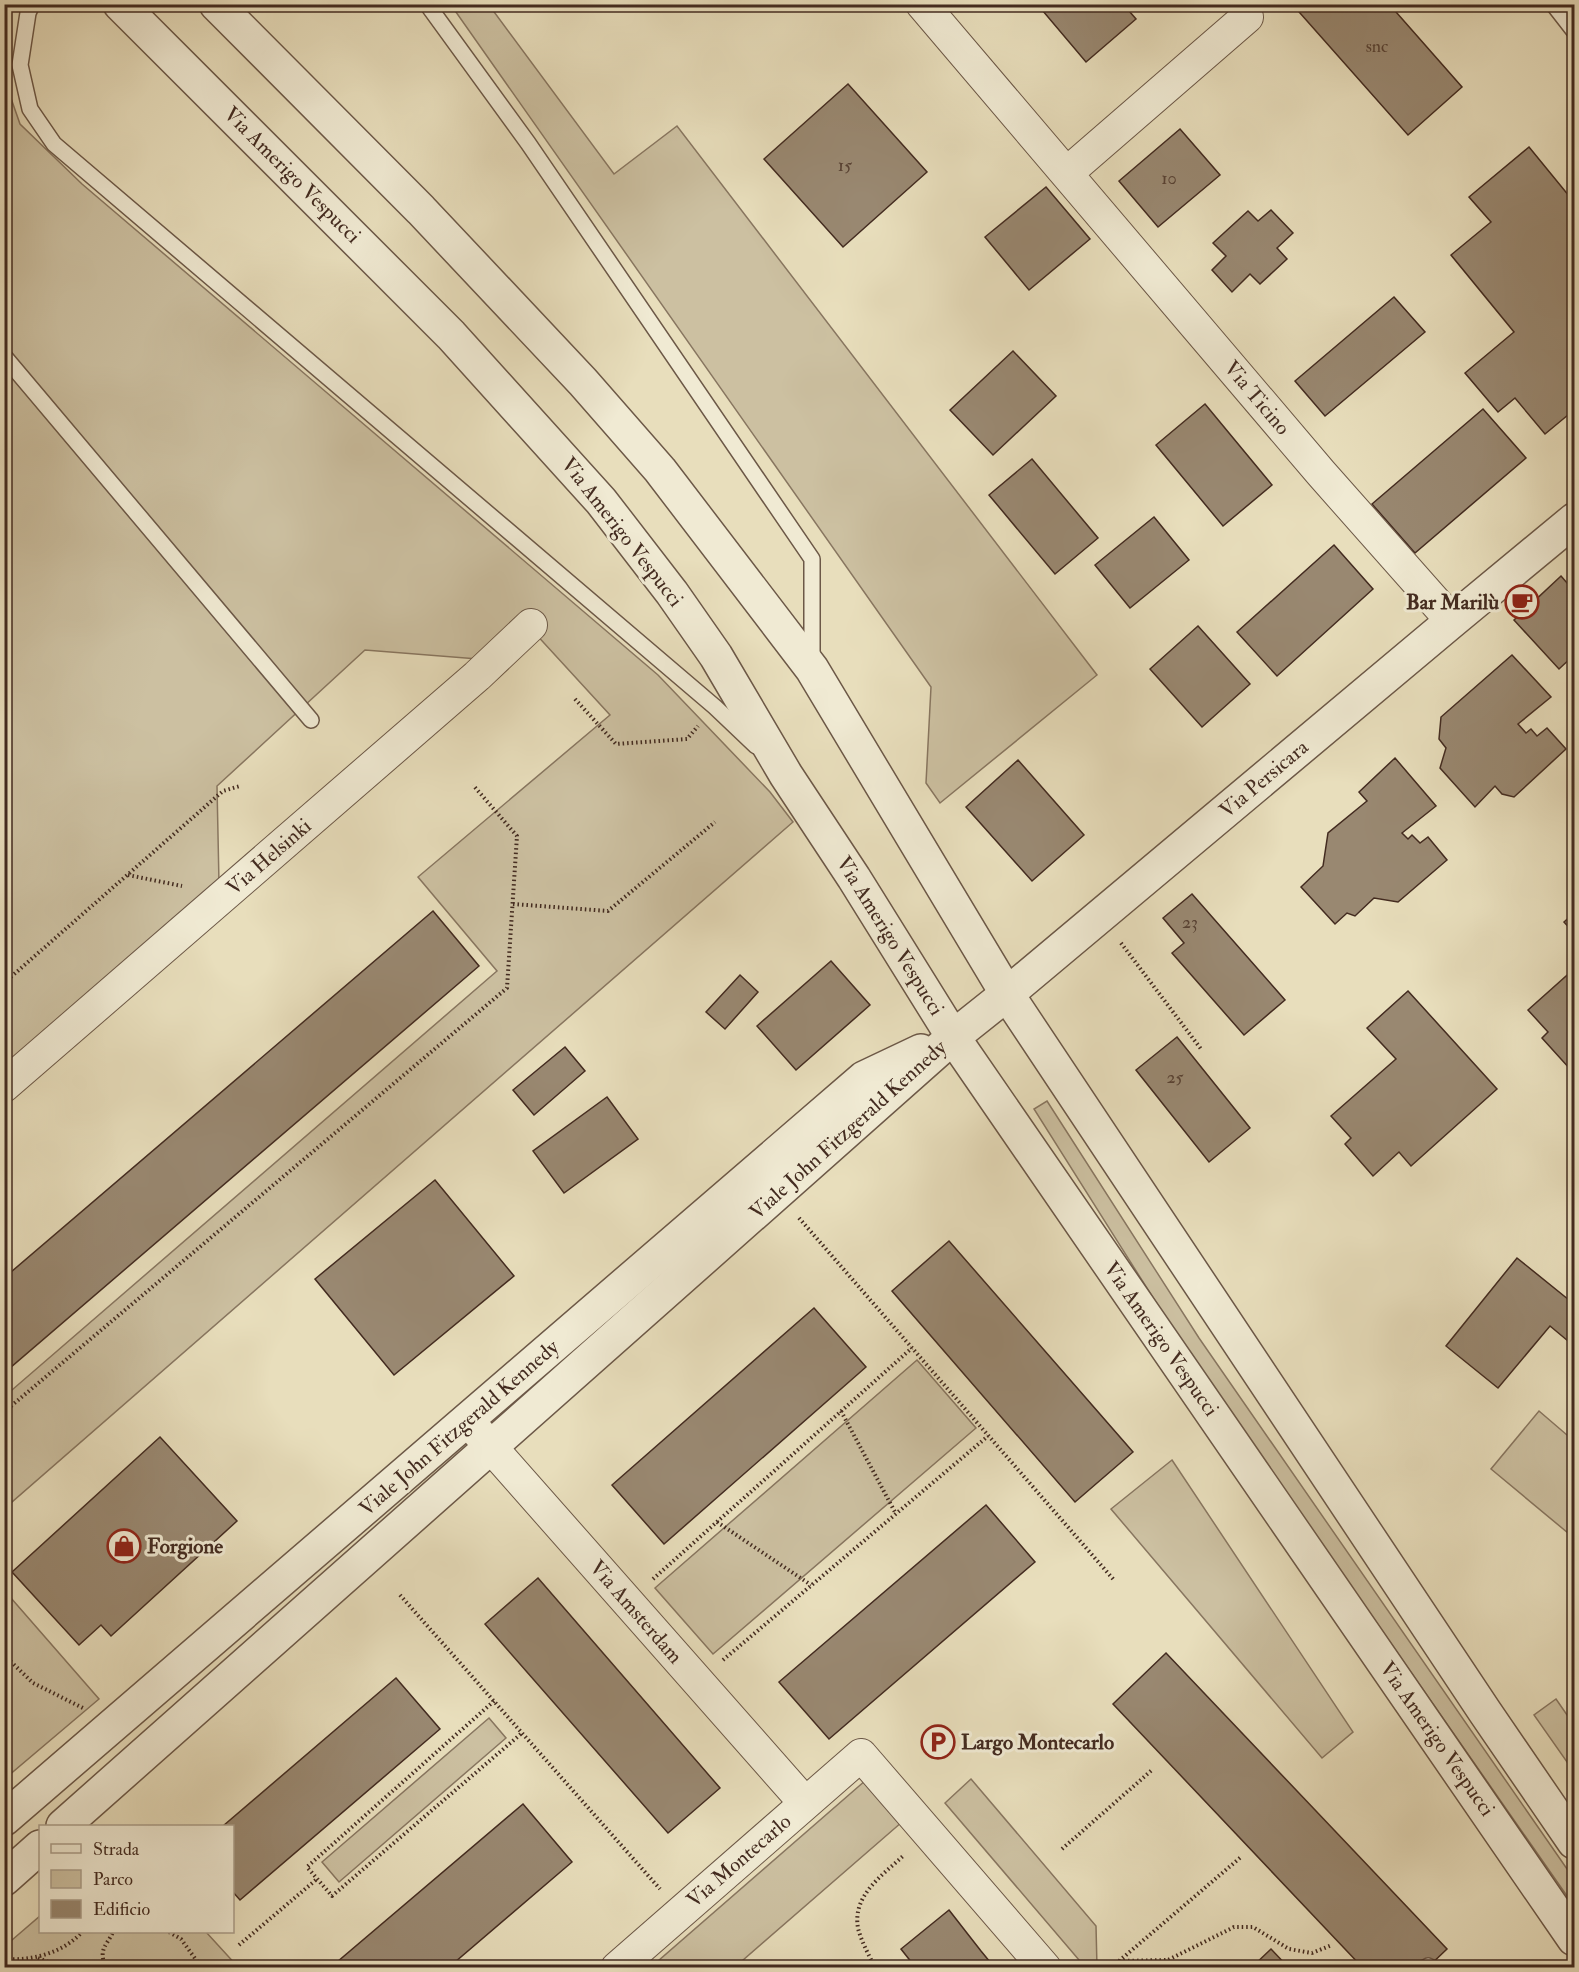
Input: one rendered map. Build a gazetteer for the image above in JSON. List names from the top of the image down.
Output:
{
  "streets": {
    "street": [
      "Via Amerigo Vespucci",
      "Via Ticino",
      "Via Persicara",
      "Via Helsinki",
      "Viale John Fitzgerald Kennedy",
      "Via Amsterdam",
      "Via Montecarlo"
    ]
  },
  "crossings": [
    ["Via Amerigo Vespucci", "Via Persicara"],
    ["Via Amerigo Vespucci", "Viale John Fitzgerald Kennedy"],
    ["Via Ticino", "Via Persicara"],
    ["Via Persicara", "Viale John Fitzgerald Kennedy"],
    ["Viale John Fitzgerald Kennedy", "Via Amsterdam"],
    ["Via Amsterdam", "Via Montecarlo"]
  ],
  "places": {
    "cafe": ["Bar Marilù"],
    "shop": ["Forgione"],
    "parking": ["Largo Montecarlo"]
  },
  "house_numbers": [
    "snc",
    "15",
    "10",
    "23",
    "25"
  ],
  "legend": ["Strada", "Parco", "Edificio"]
}
